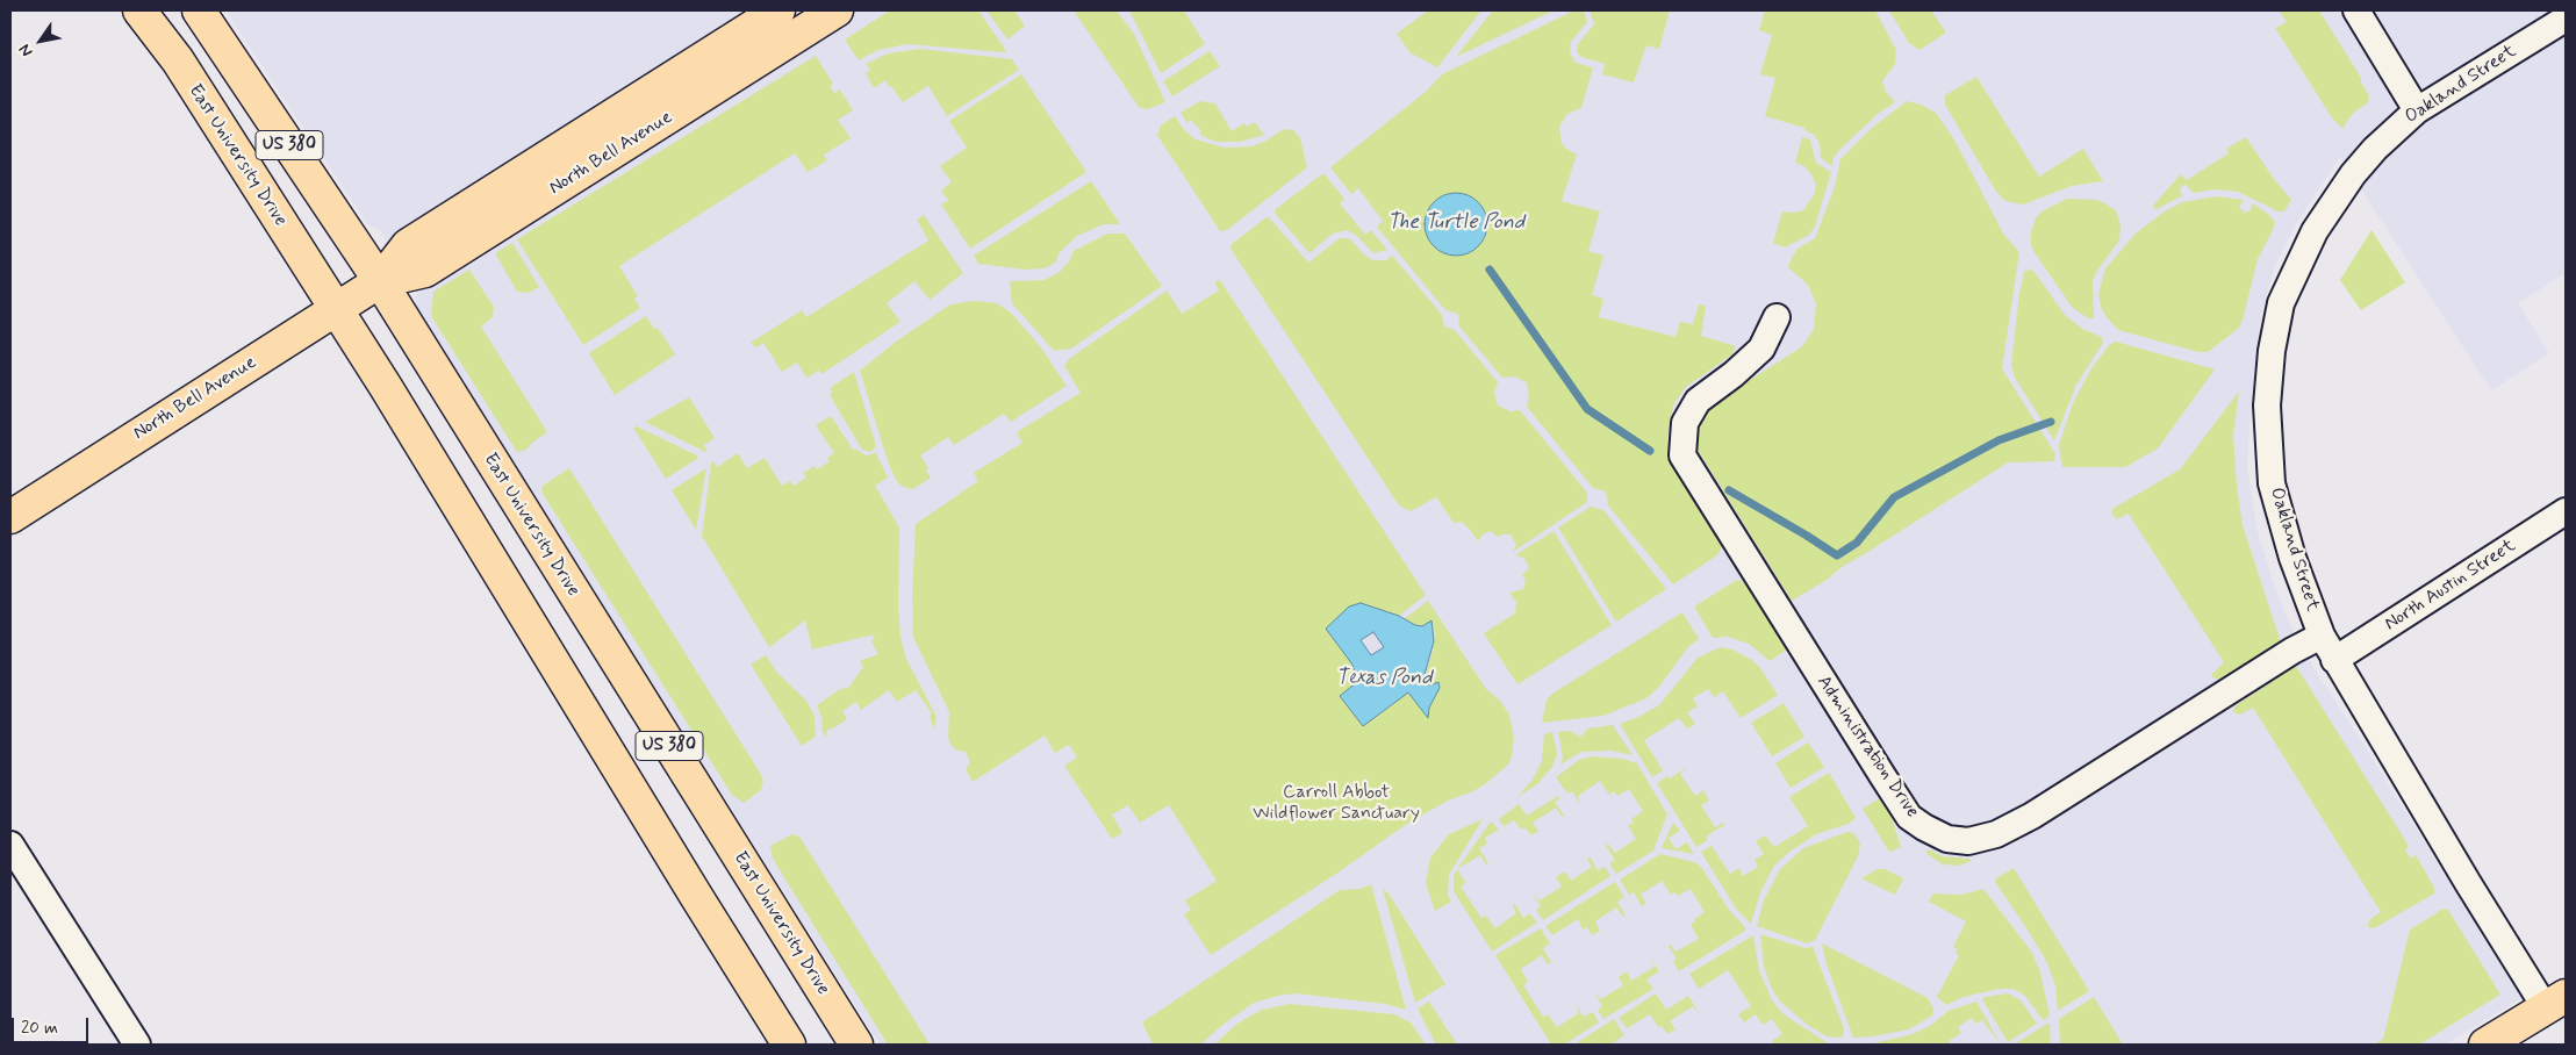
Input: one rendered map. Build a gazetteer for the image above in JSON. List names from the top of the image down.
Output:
{
  "streets": {
    "main road": ["US 380", "North Bell Avenue", "East University Drive"],
    "street": ["Oakland Street", "North Austin Street", "Administration Drive"]
  },
  "crossings": [
    ["Oakland Street", "North Austin Street"],
    ["Oakland Street", "Administration Drive"],
    ["North Bell Avenue", "East University Drive"]
  ],
  "water": ["The Turtle Pond", "Texas Pond"],
  "parks": ["Carroll Abbot Wildflower Sanctuary"],
  "scale_bar": "20 m",
  "north": "bottom left"
}
